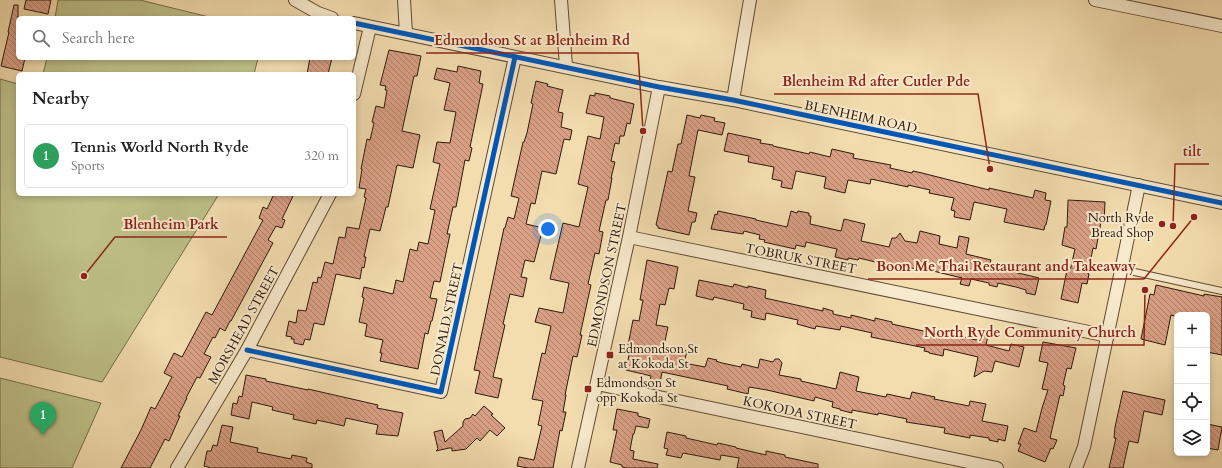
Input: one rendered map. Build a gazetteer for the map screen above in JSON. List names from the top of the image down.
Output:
{
  "streets": {
    "street": [
      "BLENHEIM ROAD",
      "TOBRUK STREET",
      "EDMONDSON STREET",
      "DONALD STREET",
      "MORSHEAD STREET",
      "KOKODA STREET"
    ]
  },
  "crossings": [
    ["BLENHEIM ROAD", "EDMONDSON STREET"],
    ["BLENHEIM ROAD", "DONALD STREET"],
    ["TOBRUK STREET", "EDMONDSON STREET"],
    ["EDMONDSON STREET", "KOKODA STREET"],
    ["DONALD STREET", "MORSHEAD STREET"]
  ],
  "places": {
    "other": [
      "Edmondson St at Blenheim Rd",
      "Blenheim Rd after Cutler Pde",
      "Boon Me Thai Restaurant and Takeaway",
      "North Ryde Bread Shop",
      "tilt",
      "Blenheim Park",
      "North Ryde Community Church"
    ],
    "transit": ["Edmondson St at Kokoda St", "Edmondson St opp Kokoda St"]
  },
  "page": {
    "search": "Search here",
    "heading": "Nearby",
    "list": [
      {
        "mark": "1",
        "name": "Tennis World North Ryde",
        "note": "Sports",
        "value": "320 m"
      }
    ],
    "map_buttons": ["+", "−"],
    "pins": "1"
  }
}
